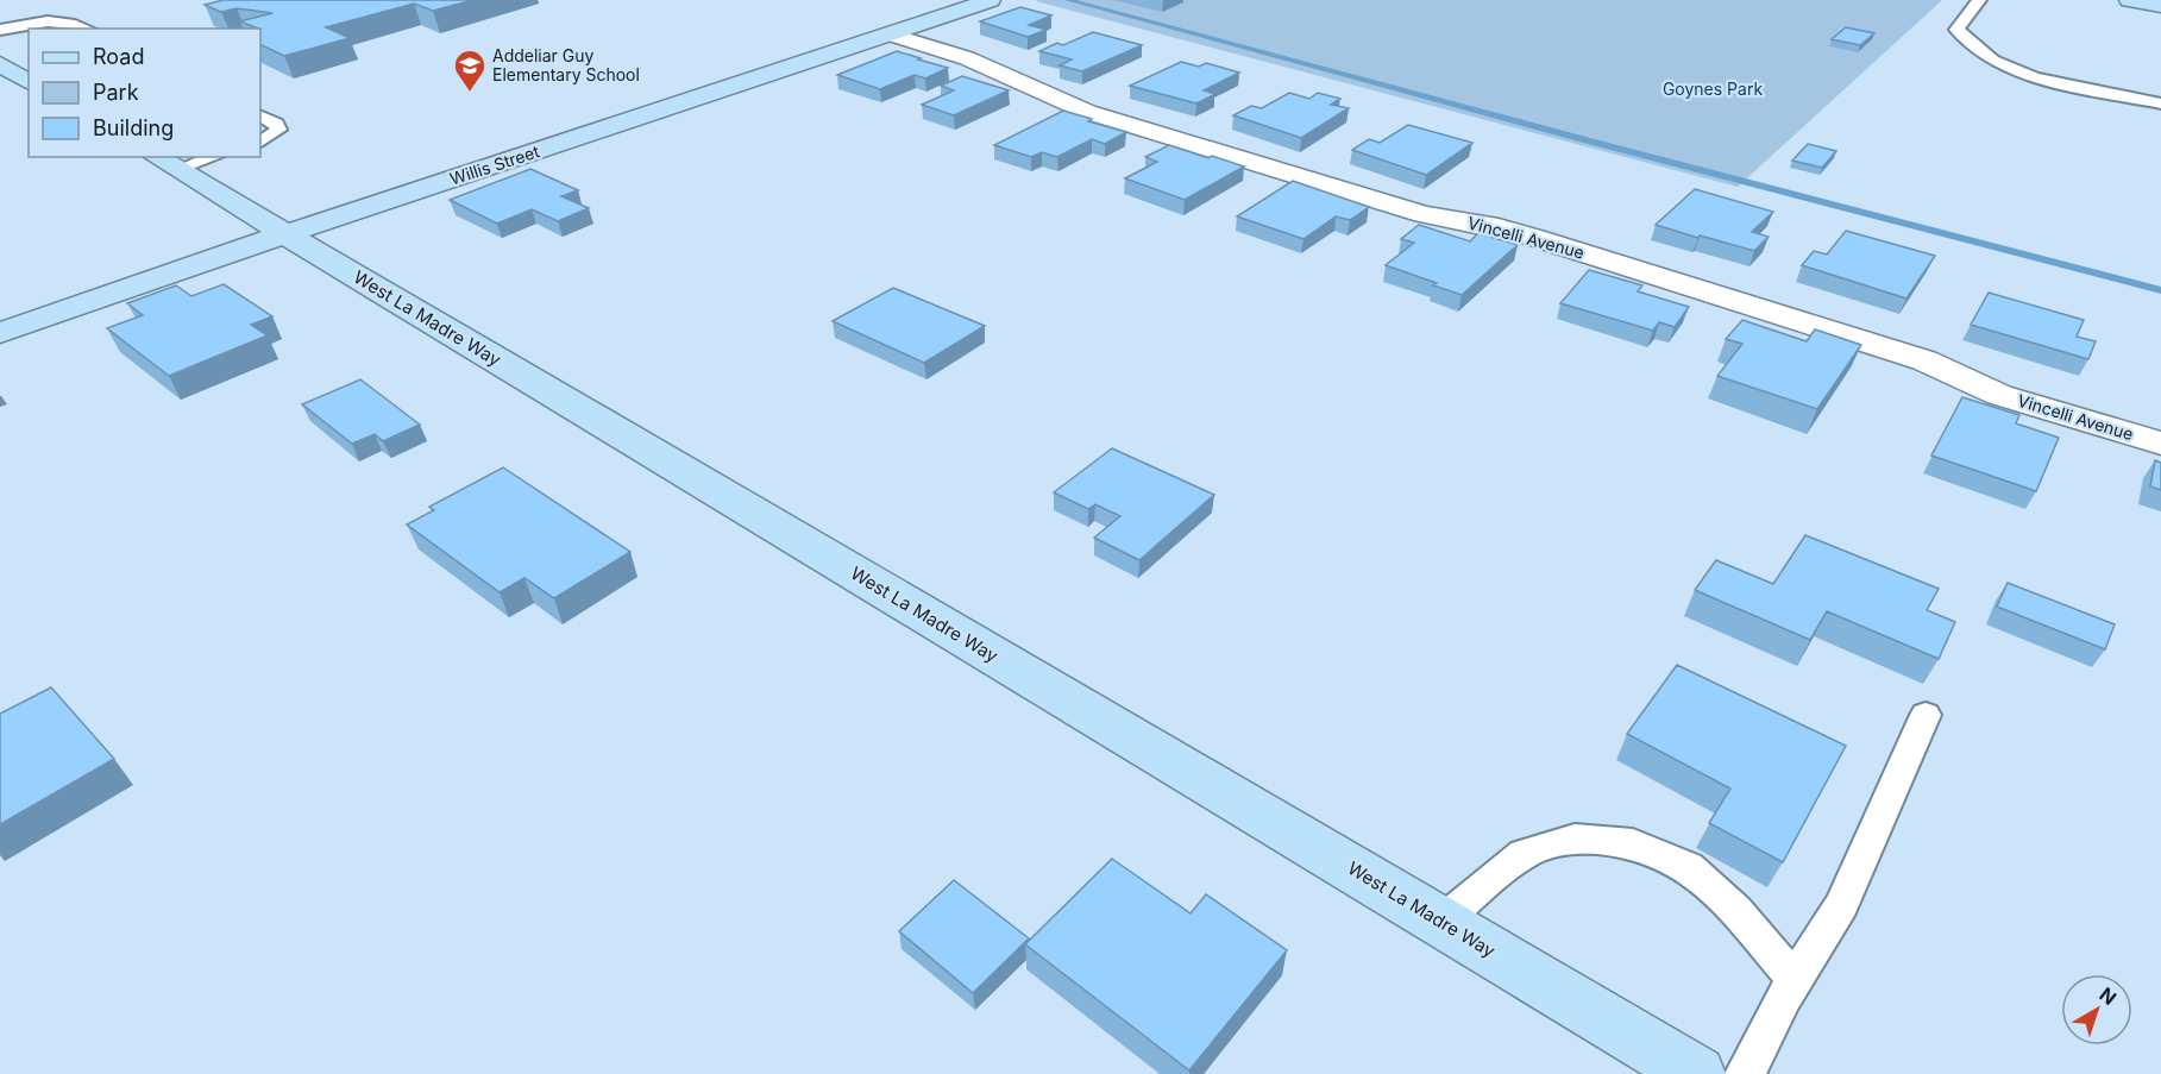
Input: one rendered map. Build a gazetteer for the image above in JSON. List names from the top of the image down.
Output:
{
  "streets": {
    "street": ["Willis Street", "Vincelli Avenue", "West La Madre Way"]
  },
  "crossings": [
    ["Willis Street", "Vincelli Avenue"],
    ["Willis Street", "West La Madre Way"]
  ],
  "parks": ["Goynes Park"],
  "places": {
    "school or university": ["Addeliar Guy Elementary School"]
  },
  "legend": ["Road", "Park", "Building"],
  "north": "top right"
}
